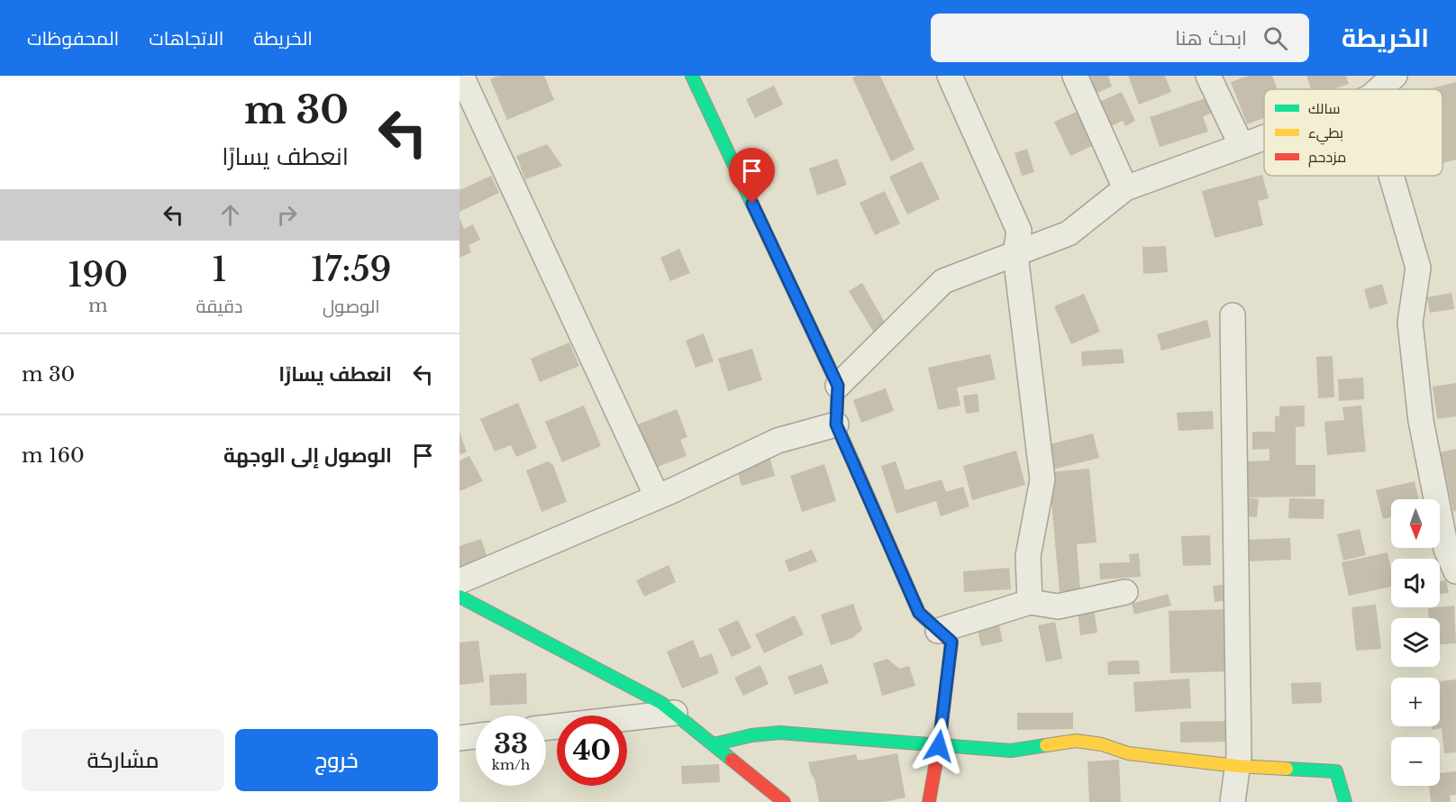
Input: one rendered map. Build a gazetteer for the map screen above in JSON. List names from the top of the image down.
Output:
{
  "legend": ["سالك", "بطيء", "مزدحم"],
  "north": "bottom",
  "page": {
    "header": "الخريطة",
    "search": "ابحث هنا",
    "nav": ["الخريطة", "الاتجاهات", "المحفوظات"],
    "turn": ["30 m", "انعطف يسارًا"],
    "eta": [
      "17:59",
      "الوصول",
      "1",
      "دقيقة",
      "190",
      "m"
    ],
    "list": [
      {
        "name": "انعطف يسارًا",
        "value": "30 m"
      },
      {
        "name": "الوصول إلى الوجهة",
        "value": "160 m"
      }
    ],
    "map_buttons": ["+", "−"],
    "speed": "33 km/h",
    "limit": "40",
    "buttons": ["خروج", "مشاركة"]
  }
}
